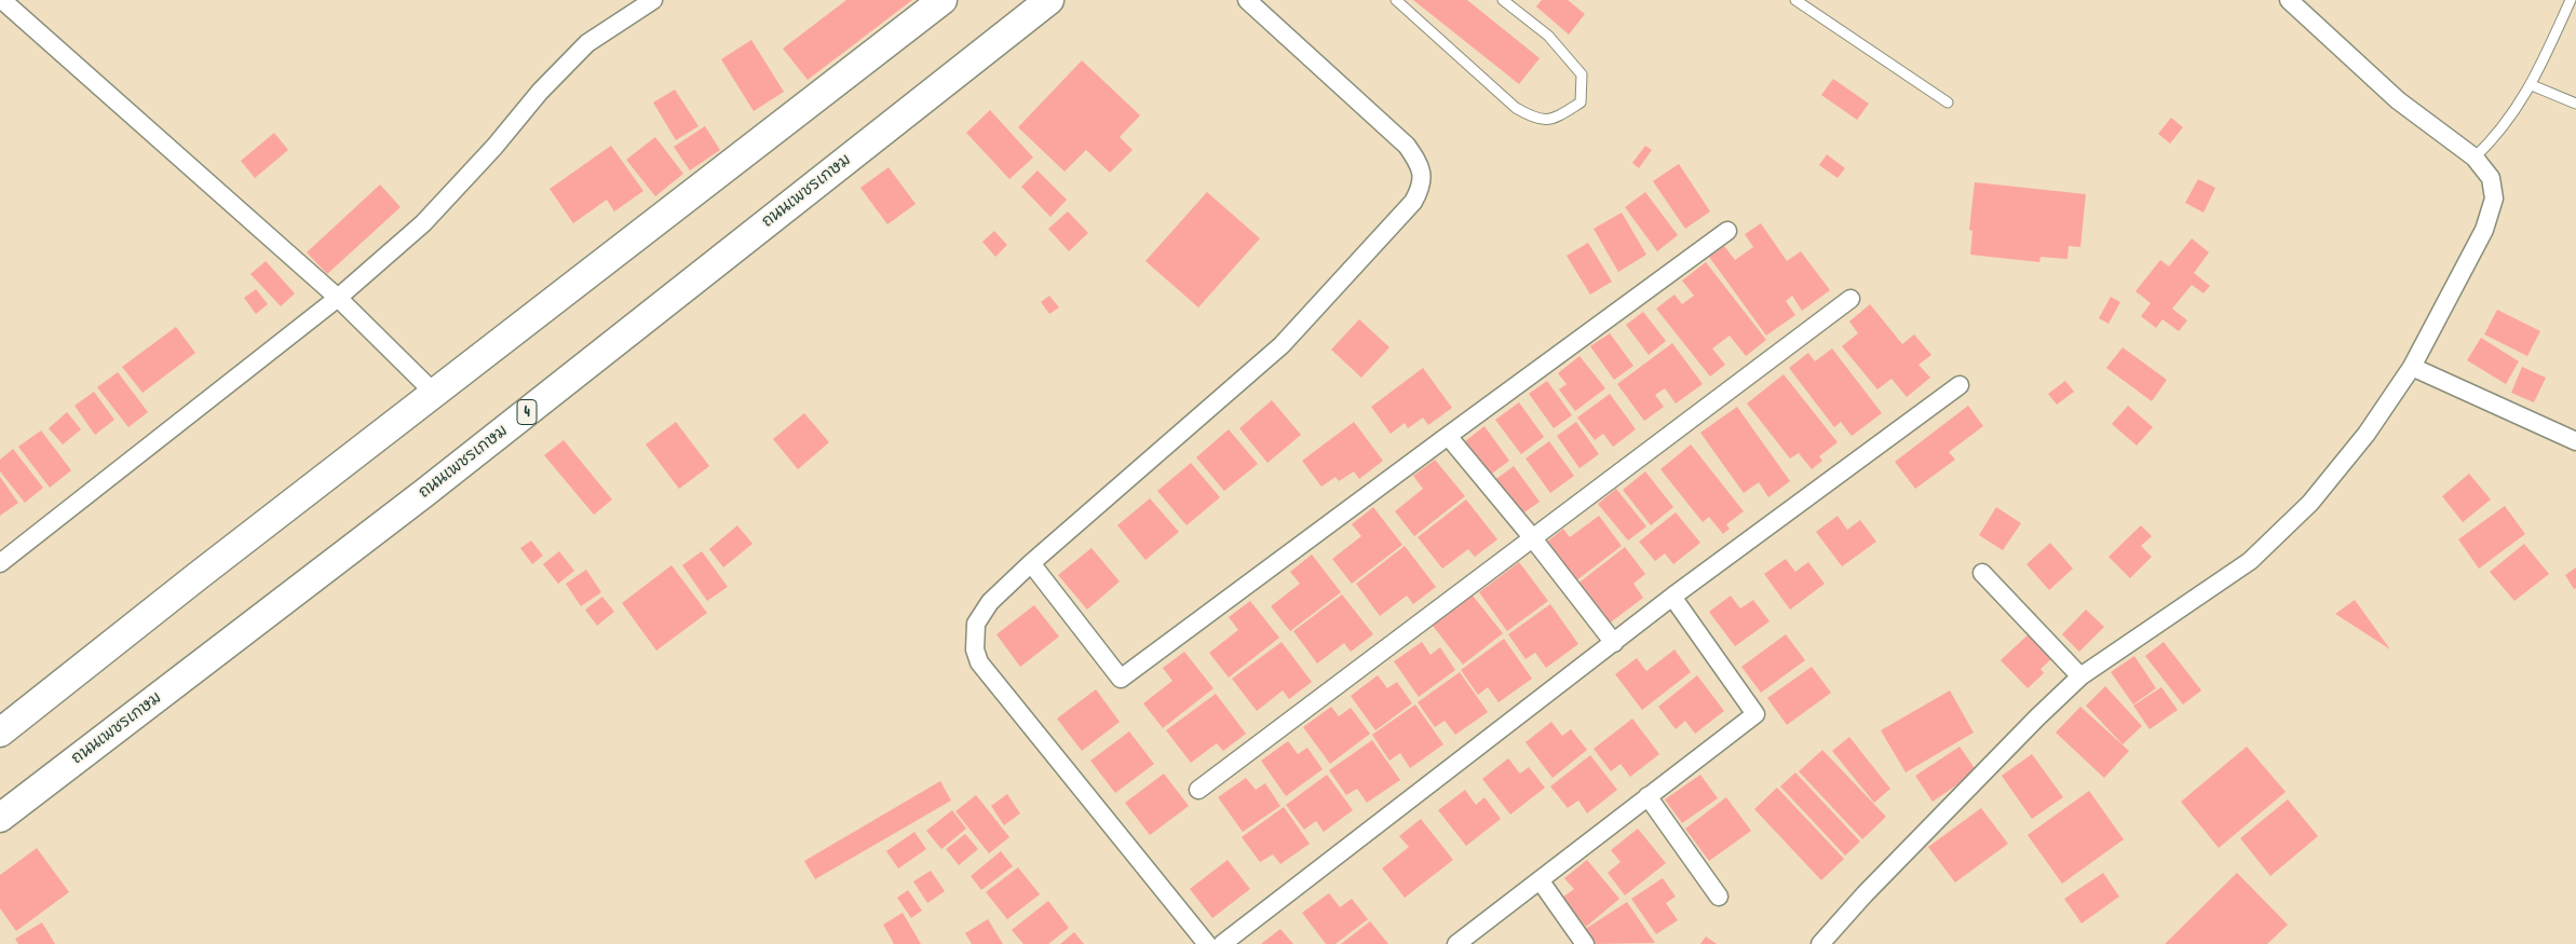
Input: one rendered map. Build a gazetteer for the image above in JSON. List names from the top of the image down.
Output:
{
  "streets": {
    "main road": ["ถนนเพชรเกษม", "4"]
  }
}
